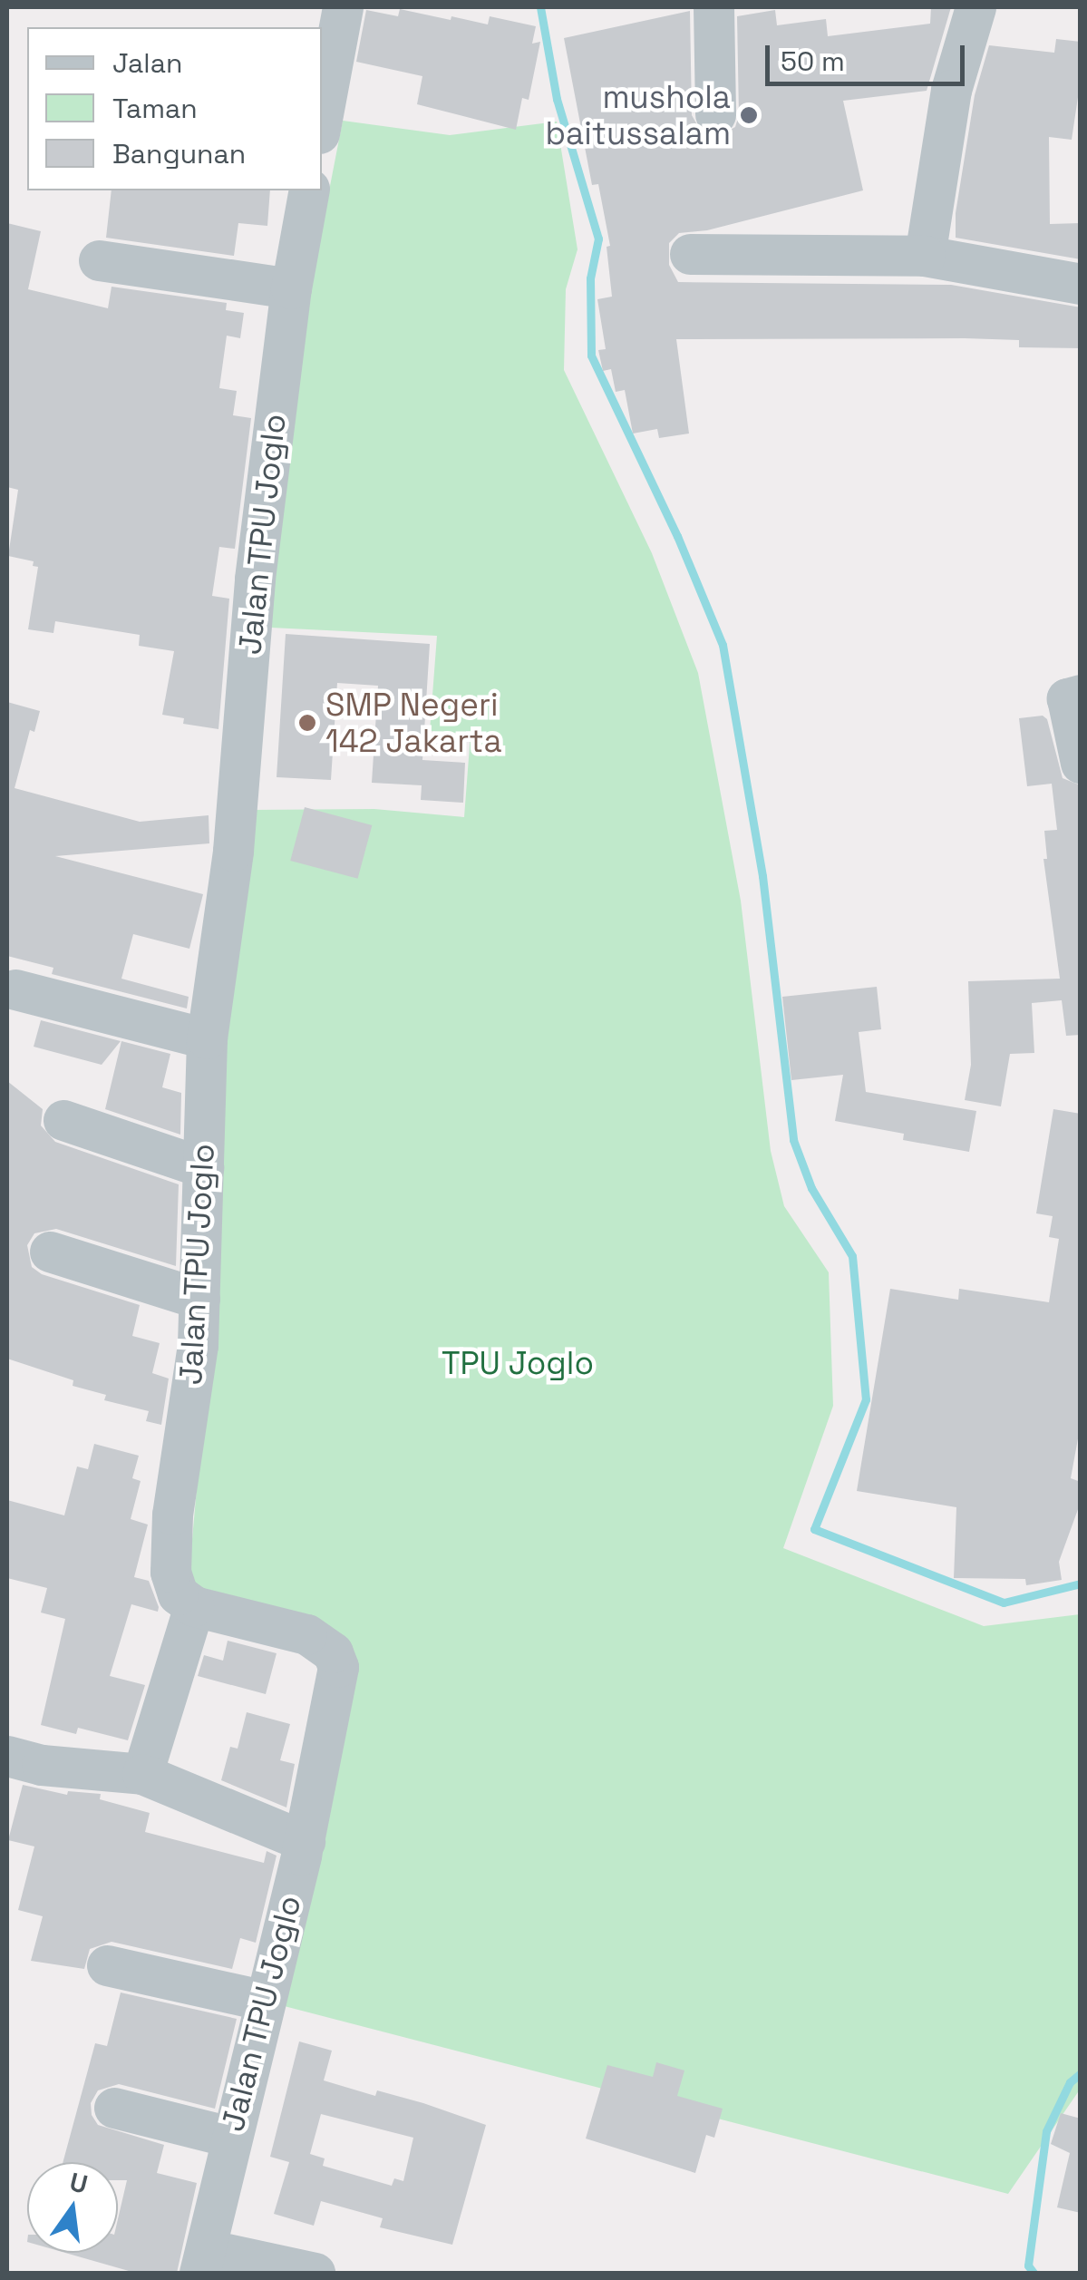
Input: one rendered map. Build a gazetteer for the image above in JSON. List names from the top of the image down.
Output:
{
  "streets": {
    "street": ["Jalan TPU Joglo"]
  },
  "parks": ["TPU Joglo"],
  "places": ["mushola baitussalam", "SMP Negeri 142 Jakarta"],
  "legend": ["Jalan", "Taman", "Bangunan"],
  "scale_bar": "50 m",
  "north": "top"
}
